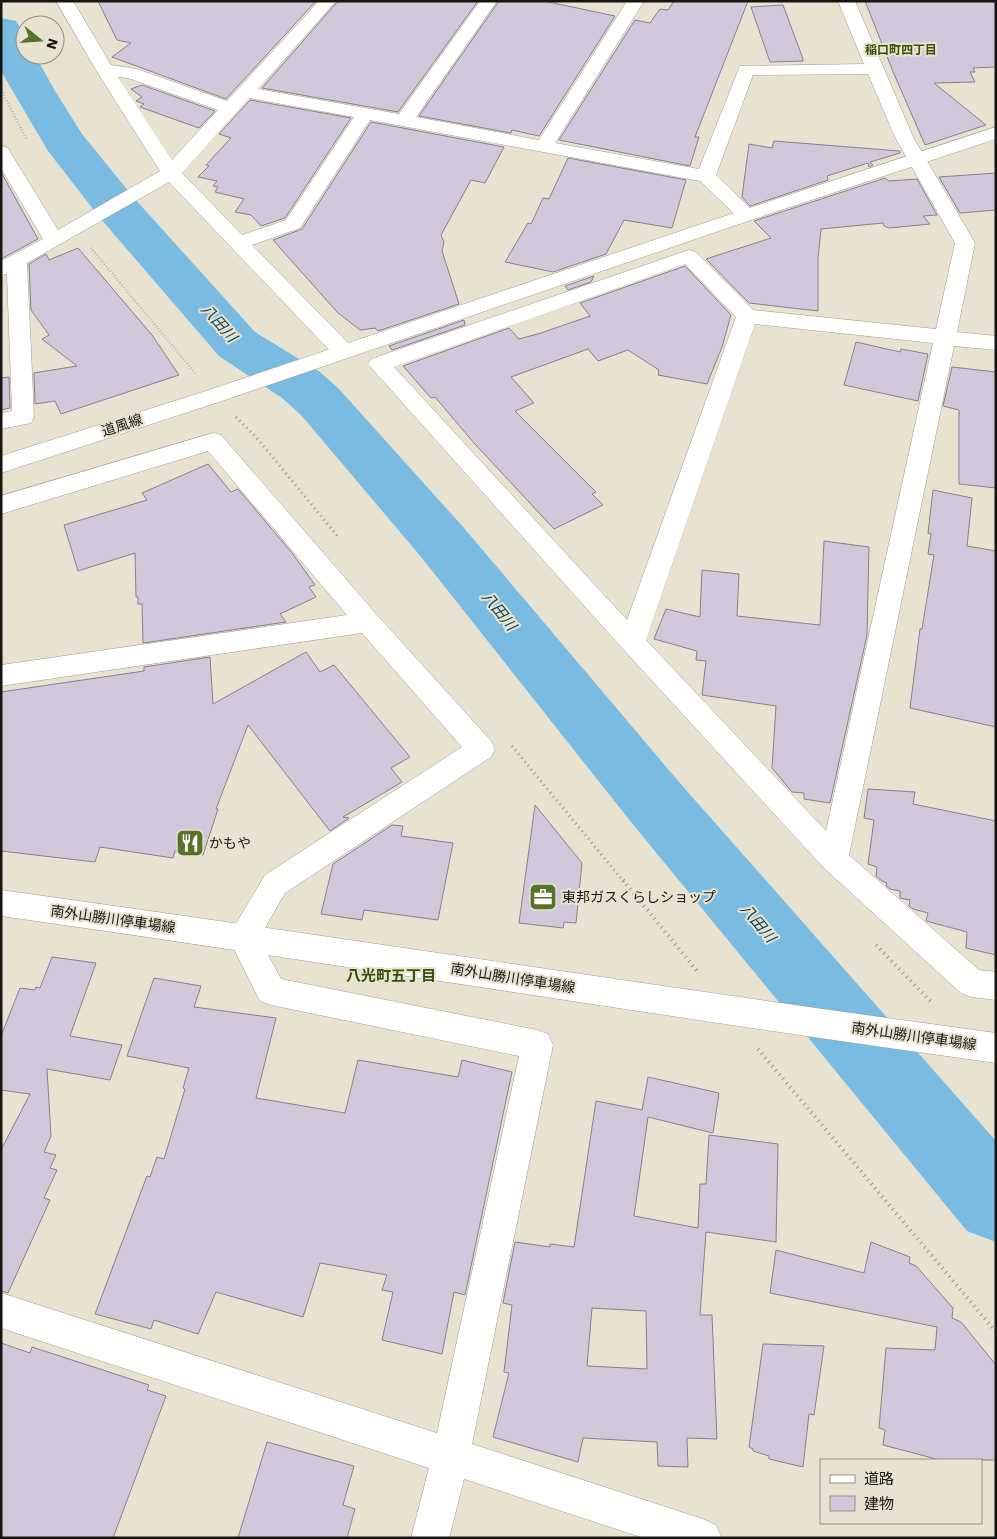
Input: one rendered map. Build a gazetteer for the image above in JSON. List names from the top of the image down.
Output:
{
  "streets": {
    "street": ["道風線", "南外山勝川停車場線"]
  },
  "districts": ["稲口町四丁目", "八光町五丁目"],
  "water": ["八田川"],
  "places": {
    "restaurant": ["かもや"],
    "office": ["東邦ガスくらしショップ"]
  },
  "legend": ["道路", "建物"],
  "north": "right"
}
